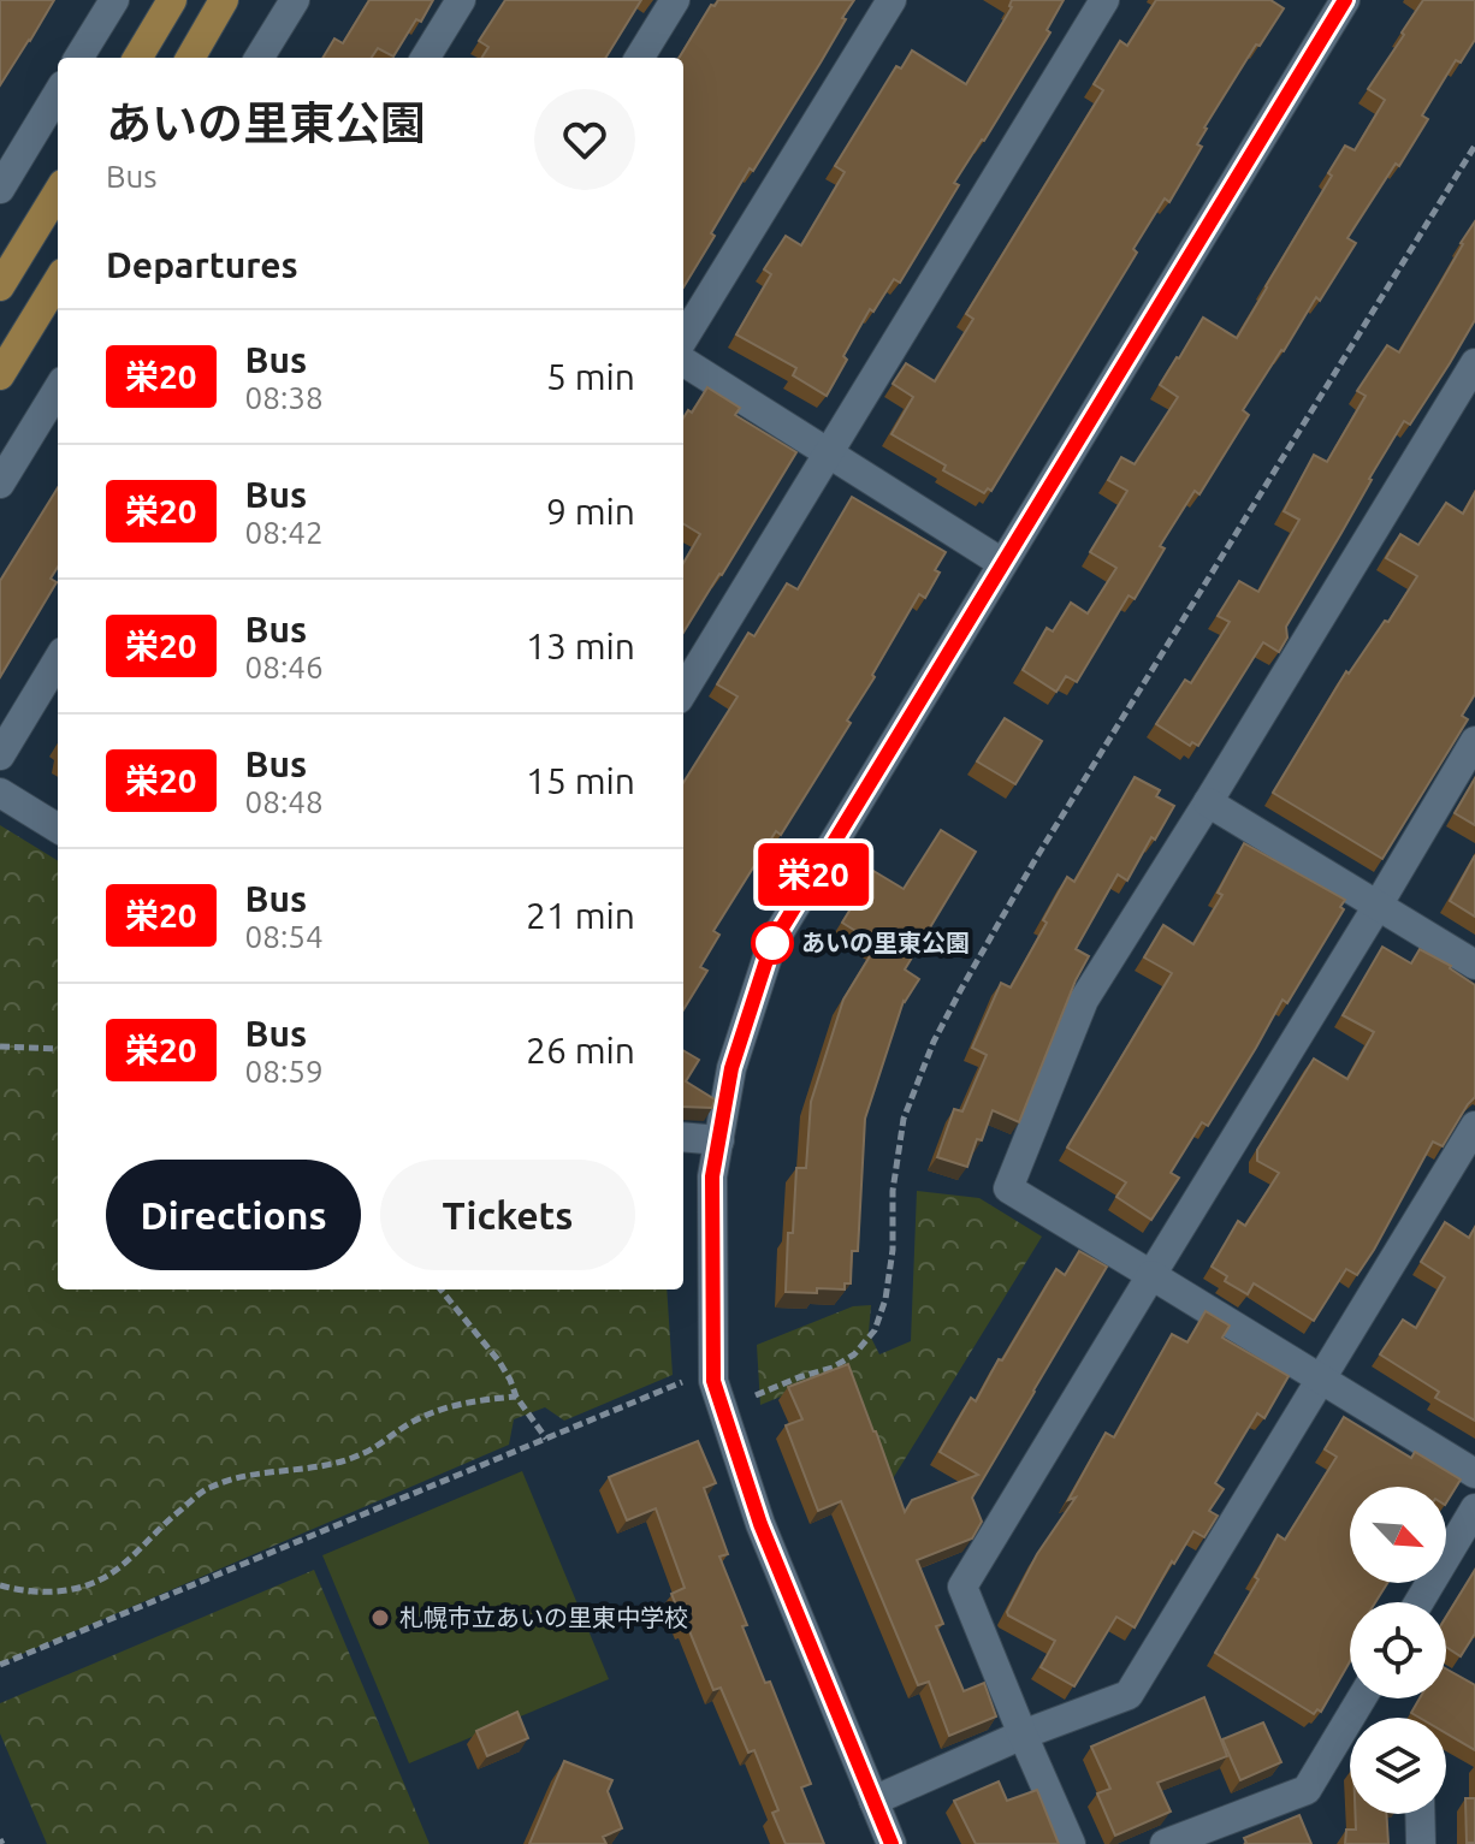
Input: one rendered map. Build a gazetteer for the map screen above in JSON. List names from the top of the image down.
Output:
{
  "places": ["あいの里東公園", "札幌市立あいの里東中学校"],
  "lines": ["bus line 栄20"],
  "north": "bottom right",
  "page": {
    "on_map": "栄20",
    "heading": [
      ["あいの里東公園", "Bus"],
      "Departures"
    ],
    "list": [
      {
        "mark": "栄20",
        "name": "Bus",
        "note": "08:38",
        "value": "5 min"
      },
      {
        "mark": "栄20",
        "name": "Bus",
        "note": "08:42",
        "value": "9 min"
      },
      {
        "mark": "栄20",
        "name": "Bus",
        "note": "08:46",
        "value": "13 min"
      },
      {
        "mark": "栄20",
        "name": "Bus",
        "note": "08:48",
        "value": "15 min"
      },
      {
        "mark": "栄20",
        "name": "Bus",
        "note": "08:54",
        "value": "21 min"
      },
      {
        "mark": "栄20",
        "name": "Bus",
        "note": "08:59",
        "value": "26 min"
      }
    ],
    "buttons": ["Directions", "Tickets"]
  }
}
